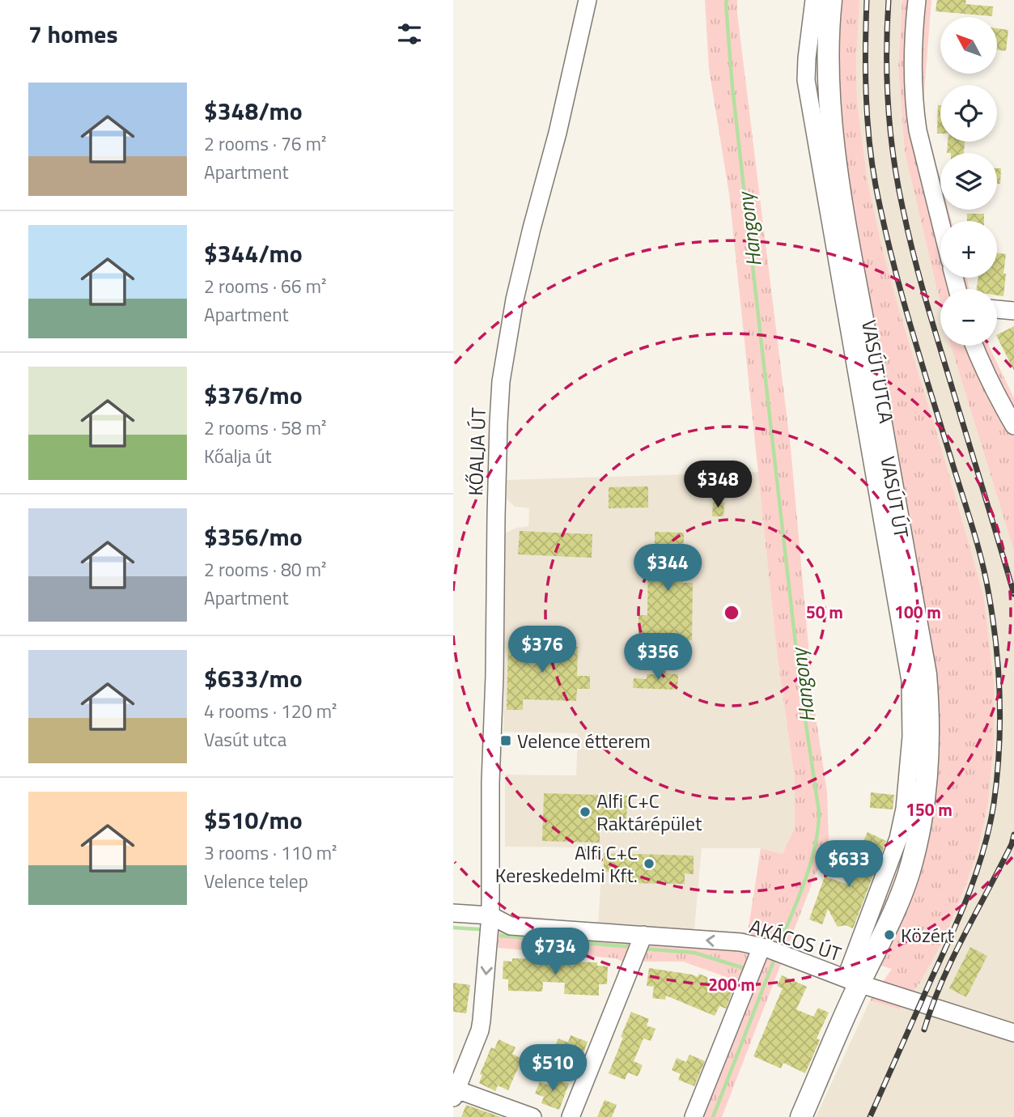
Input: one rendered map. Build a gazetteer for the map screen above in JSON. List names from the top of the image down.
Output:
{
  "streets": {
    "main road": ["VASÚT ÚT"],
    "street": ["VASÚT UTCA", "KŐALJA ÚT", "AKÁCOS ÚT"]
  },
  "crossings": [
    ["VASÚT UTCA", "VASÚT ÚT"],
    ["VASÚT UTCA", "AKÁCOS ÚT"],
    ["KŐALJA ÚT", "AKÁCOS ÚT"],
    ["VASÚT ÚT", "AKÁCOS ÚT"]
  ],
  "water": ["Hangony"],
  "places": {
    "transit": ["Velence étterem"],
    "other": ["Alfi C+C Raktárépület", "Alfi C+C Kereskedelmi Kft.", "Közért"]
  },
  "north": "top left",
  "page": {
    "heading": "7 homes",
    "map_buttons": ["+", "−"],
    "list": [
      {
        "name": "$348/mo",
        "note": "2 rooms · 76 m² · Apartment"
      },
      {
        "name": "$344/mo",
        "note": "2 rooms · 66 m² · Apartment"
      },
      {
        "name": "$376/mo",
        "note": "2 rooms · 58 m² · Kőalja út"
      },
      {
        "name": "$356/mo",
        "note": "2 rooms · 80 m² · Apartment"
      },
      {
        "name": "$633/mo",
        "note": "4 rooms · 120 m² · Vasút utca"
      },
      {
        "name": "$510/mo",
        "note": "3 rooms · 110 m² · Velence telep"
      }
    ],
    "price": [
      "$348",
      "$344",
      "$376",
      "$356",
      "$633",
      "$734",
      "$510"
    ]
  },
  "rings": [
    "50 m",
    "100 m",
    "150 m",
    "200 m"
  ]
}
